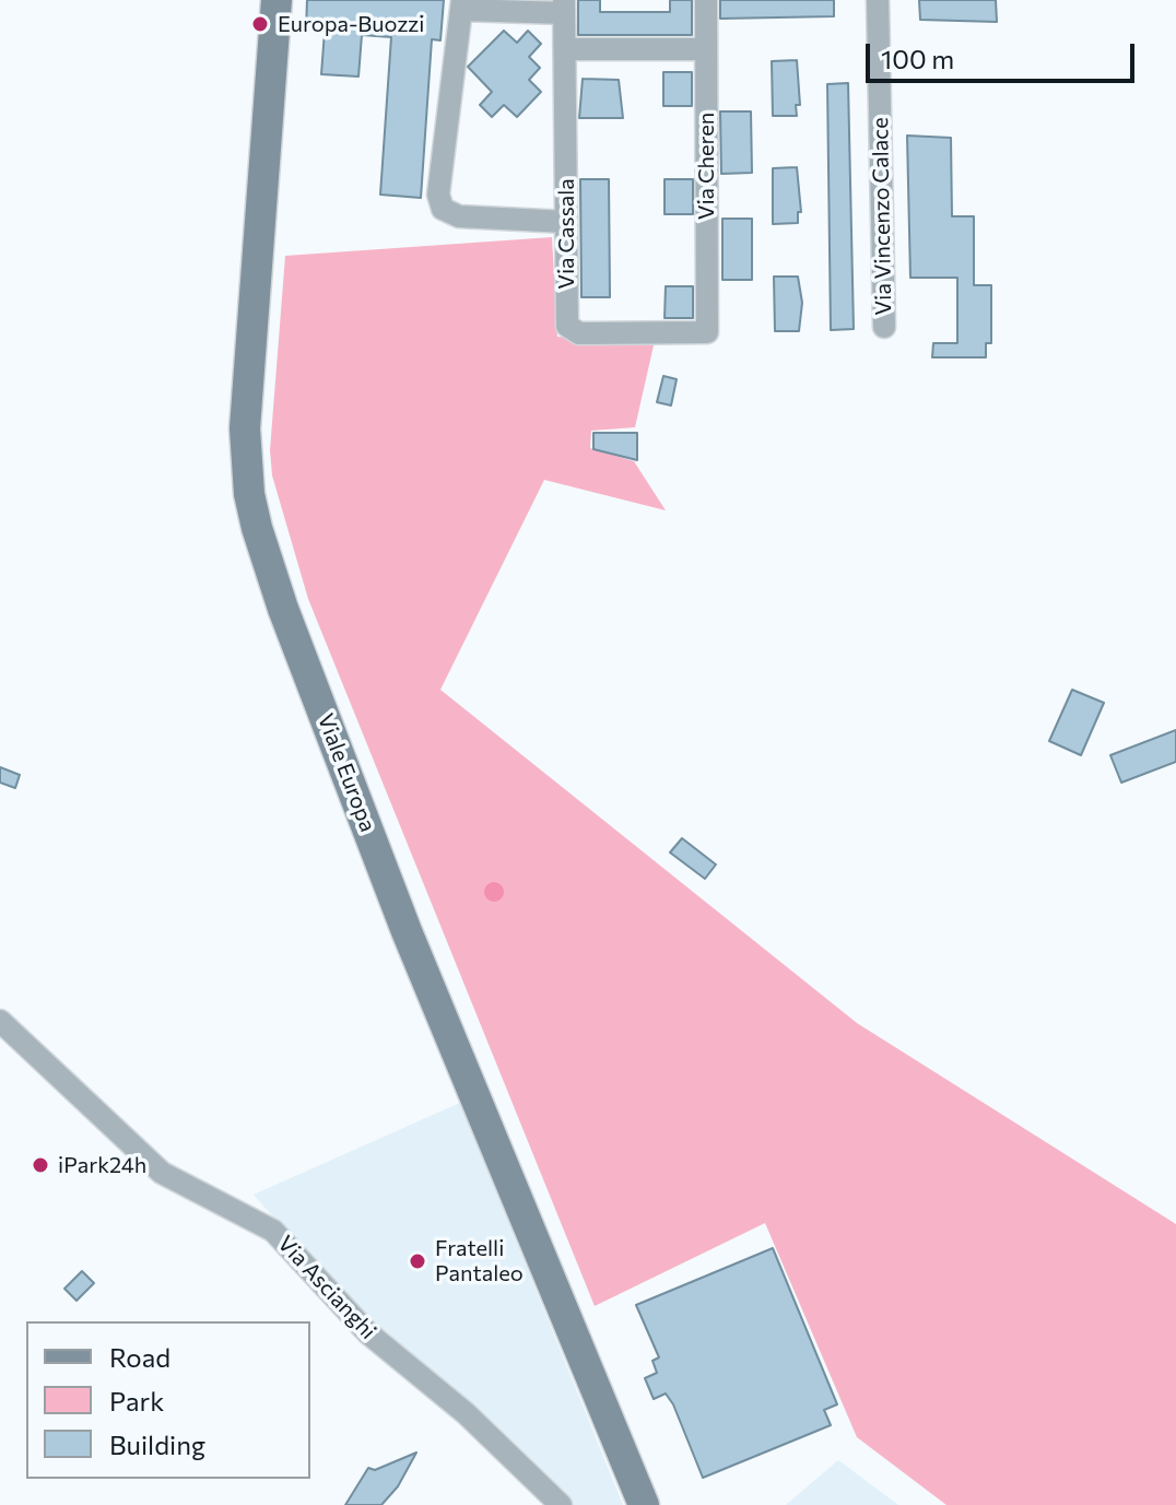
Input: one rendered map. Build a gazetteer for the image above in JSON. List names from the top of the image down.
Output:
{
  "streets": {
    "main road": ["Viale Europa"],
    "street": [
      "Via Cheren",
      "Via Vincenzo Calace",
      "Via Cassala",
      "Via Ascianghi"
    ]
  },
  "crossings": [
    ["Via Cheren", "Via Cassala"]
  ],
  "places": ["Europa-Buozzi", "iPark24h", "Fratelli Pantaleo"],
  "legend": ["Road", "Park", "Building"],
  "scale_bar": "100 m"
}
